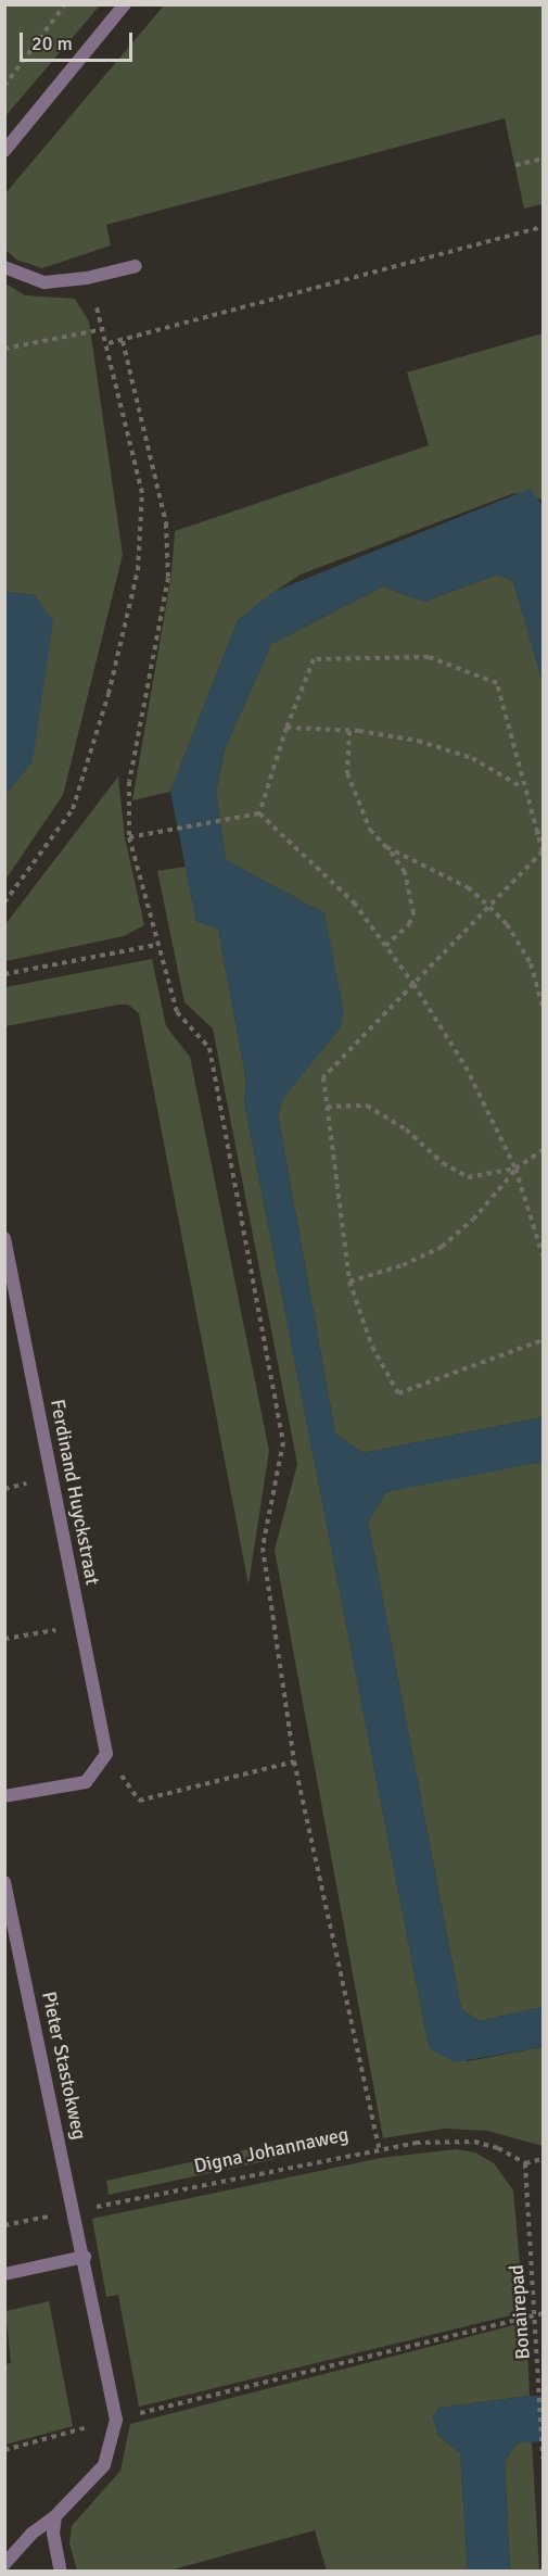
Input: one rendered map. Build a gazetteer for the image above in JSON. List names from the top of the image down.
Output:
{
  "streets": {
    "street": ["Ferdinand Huyckstraat", "Pieter Stastokweg"],
    "path": ["Digna Johannaweg", "Bonairepad"]
  },
  "crossings": [
    ["Pieter Stastokweg", "Digna Johannaweg"],
    ["Digna Johannaweg", "Bonairepad"]
  ],
  "scale_bar": "20 m"
}
